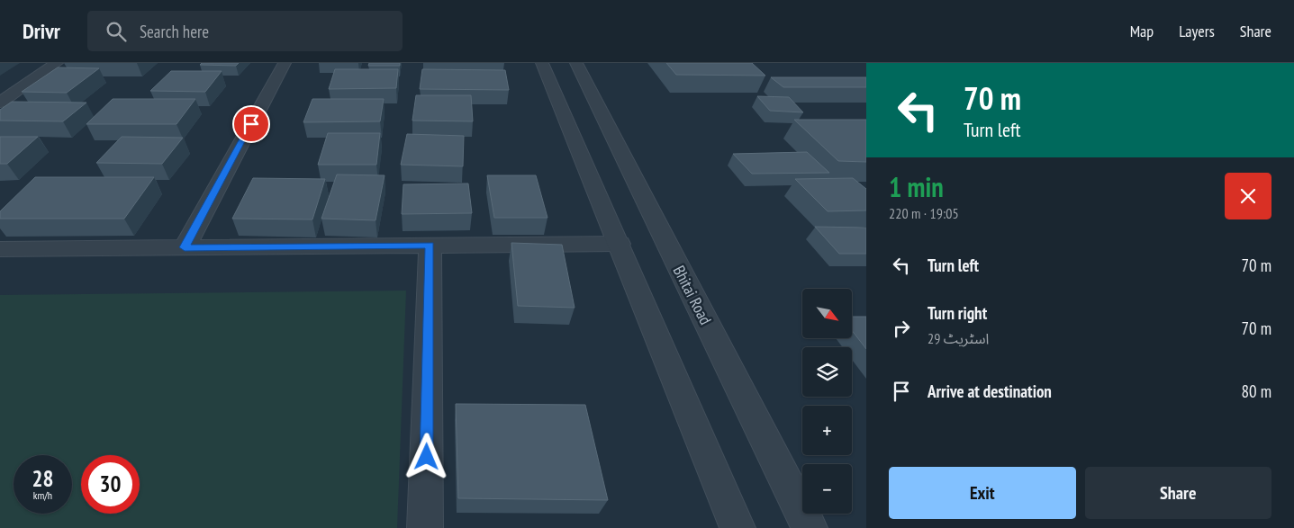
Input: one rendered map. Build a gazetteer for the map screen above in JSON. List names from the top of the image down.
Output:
{
  "streets": {
    "street": ["Bhitai Road"]
  },
  "north": "bottom right",
  "page": {
    "header": "Drivr",
    "search": "Search here",
    "nav": ["Map", "Layers", "Share"],
    "turn": ["70 m", "Turn left"],
    "heading": ["1 min", "220 m · 19:05"],
    "list": [
      {
        "name": "Turn left",
        "value": "70 m"
      },
      {
        "name": "Turn right",
        "note": "اسٹریٹ 29",
        "value": "70 m"
      },
      {
        "name": "Arrive at destination",
        "value": "80 m"
      }
    ],
    "map_buttons": ["+", "−"],
    "speed": "28 km/h",
    "limit": "30",
    "buttons": ["Exit", "Share"]
  }
}
